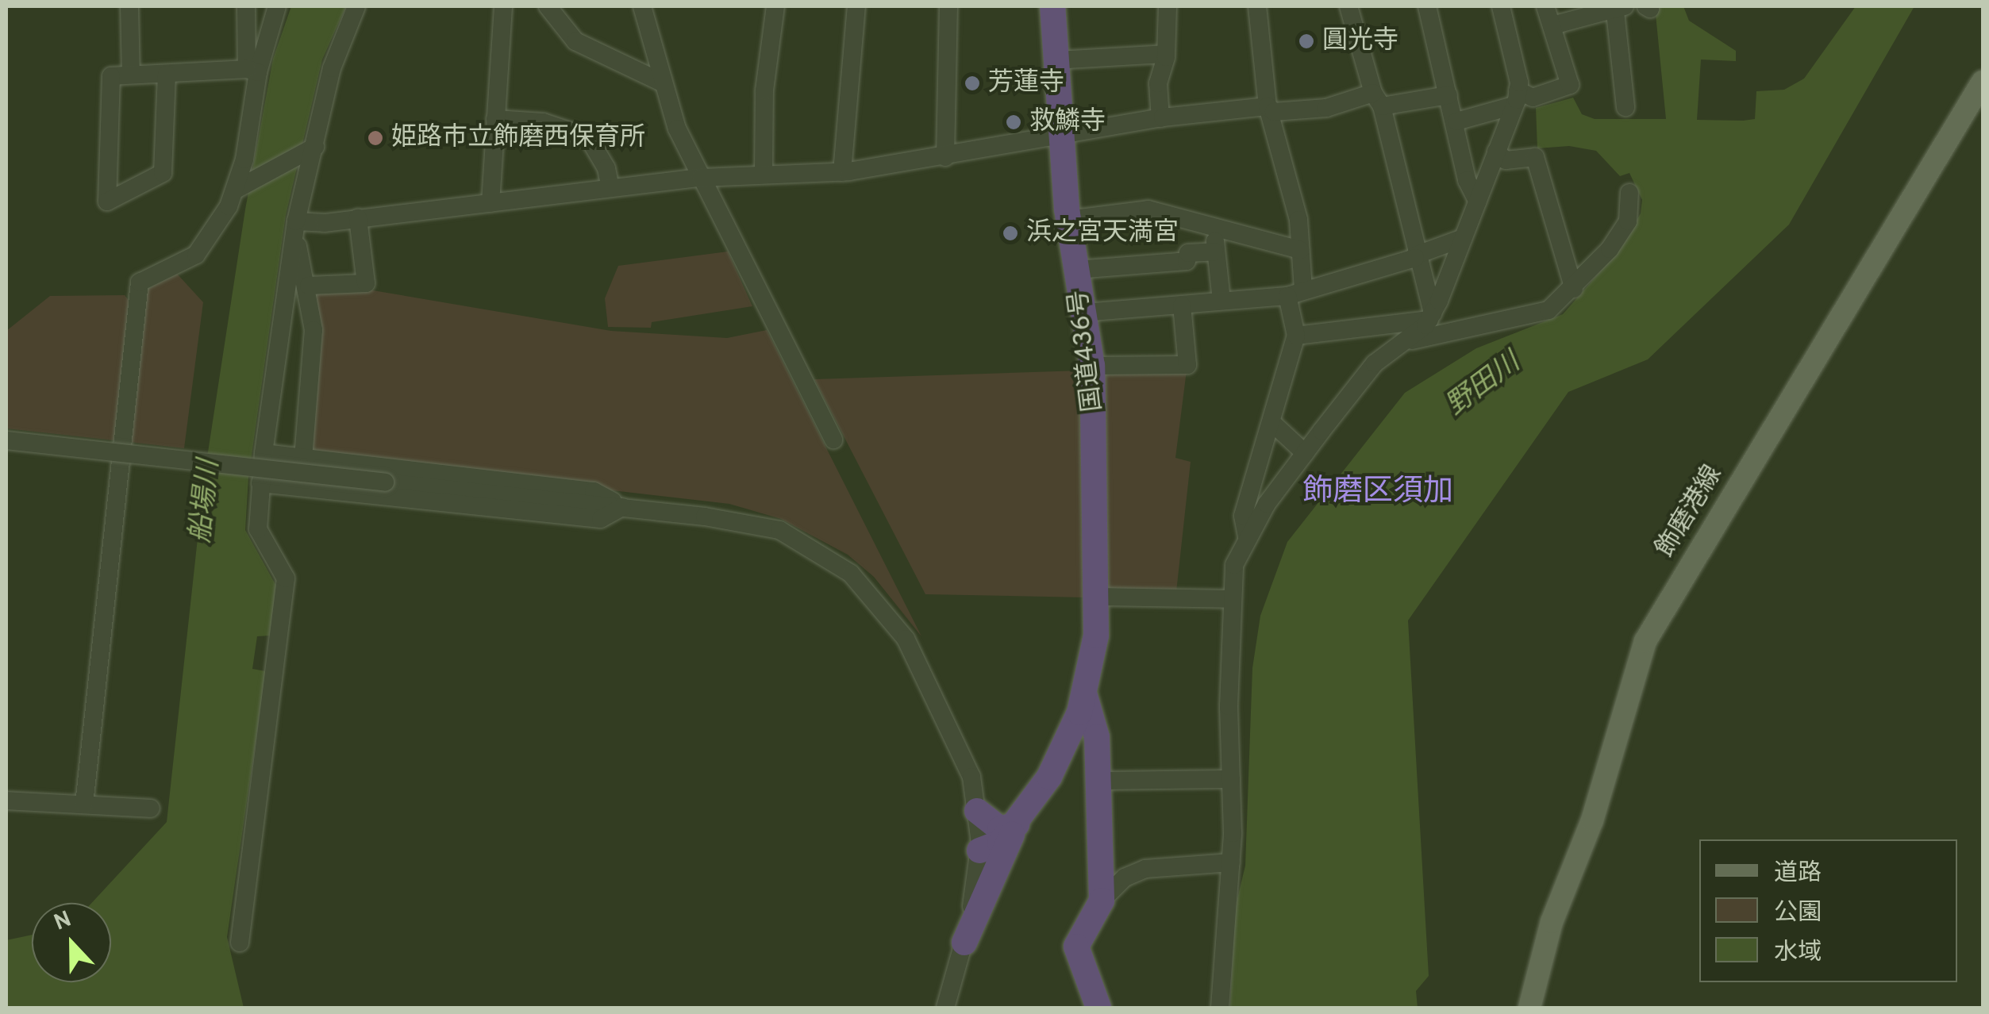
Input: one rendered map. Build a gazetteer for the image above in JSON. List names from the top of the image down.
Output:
{
  "streets": {
    "highway": ["国道436号"],
    "main road": ["飾磨港線"]
  },
  "districts": ["飾磨区須加"],
  "water": ["野田川", "船場川"],
  "places": [
    "圓光寺",
    "芳蓮寺",
    "救鱗寺",
    "姫路市立飾磨西保育所",
    "浜之宮天満宮"
  ],
  "legend": ["道路", "公園", "水域"],
  "north": "top"
}
